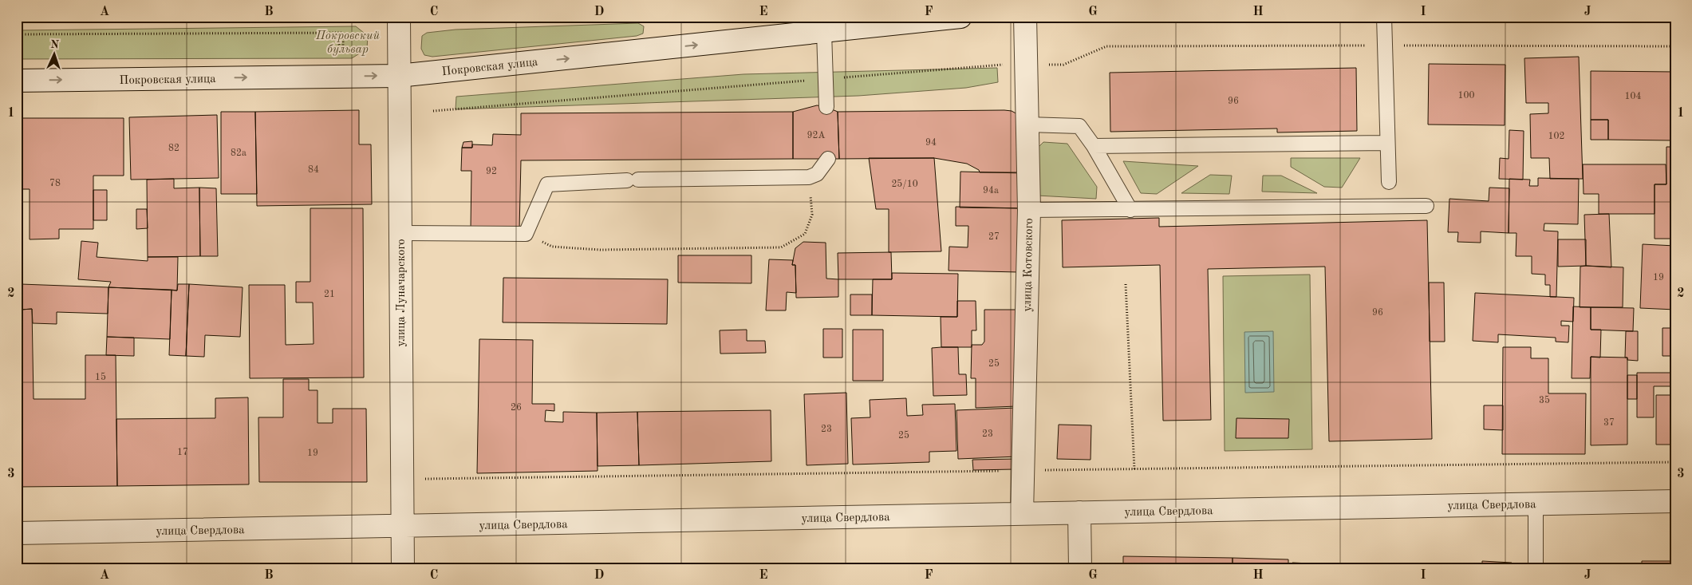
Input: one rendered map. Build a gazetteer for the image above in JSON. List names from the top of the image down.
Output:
{
  "streets": {
    "street": [
      "Покровская улица",
      "улица Котовского",
      "улица Луначарского",
      "улица Свердлова"
    ]
  },
  "crossings": [
    ["Покровская улица", "улица Луначарского"],
    ["улица Котовского", "улица Свердлова"],
    ["улица Луначарского", "улица Свердлова"]
  ],
  "one_way": ["Покровская улица"],
  "parks": ["Покровский бульвар"],
  "house_numbers": [
    "100",
    "104",
    "96",
    "92А",
    "102",
    "94",
    "82",
    "82а",
    "84",
    "92",
    "78",
    "25/10",
    "94а",
    "27",
    "19",
    "21",
    "96",
    "25",
    "15",
    "35",
    "26",
    "37",
    "23",
    "23",
    "25",
    "17",
    "19"
  ],
  "north": "top",
  "grid": {
    "columns": [
      "A",
      "B",
      "C",
      "D",
      "E",
      "F",
      "G",
      "H",
      "I",
      "J"
    ],
    "rows": ["1", "2", "3"]
  }
}
